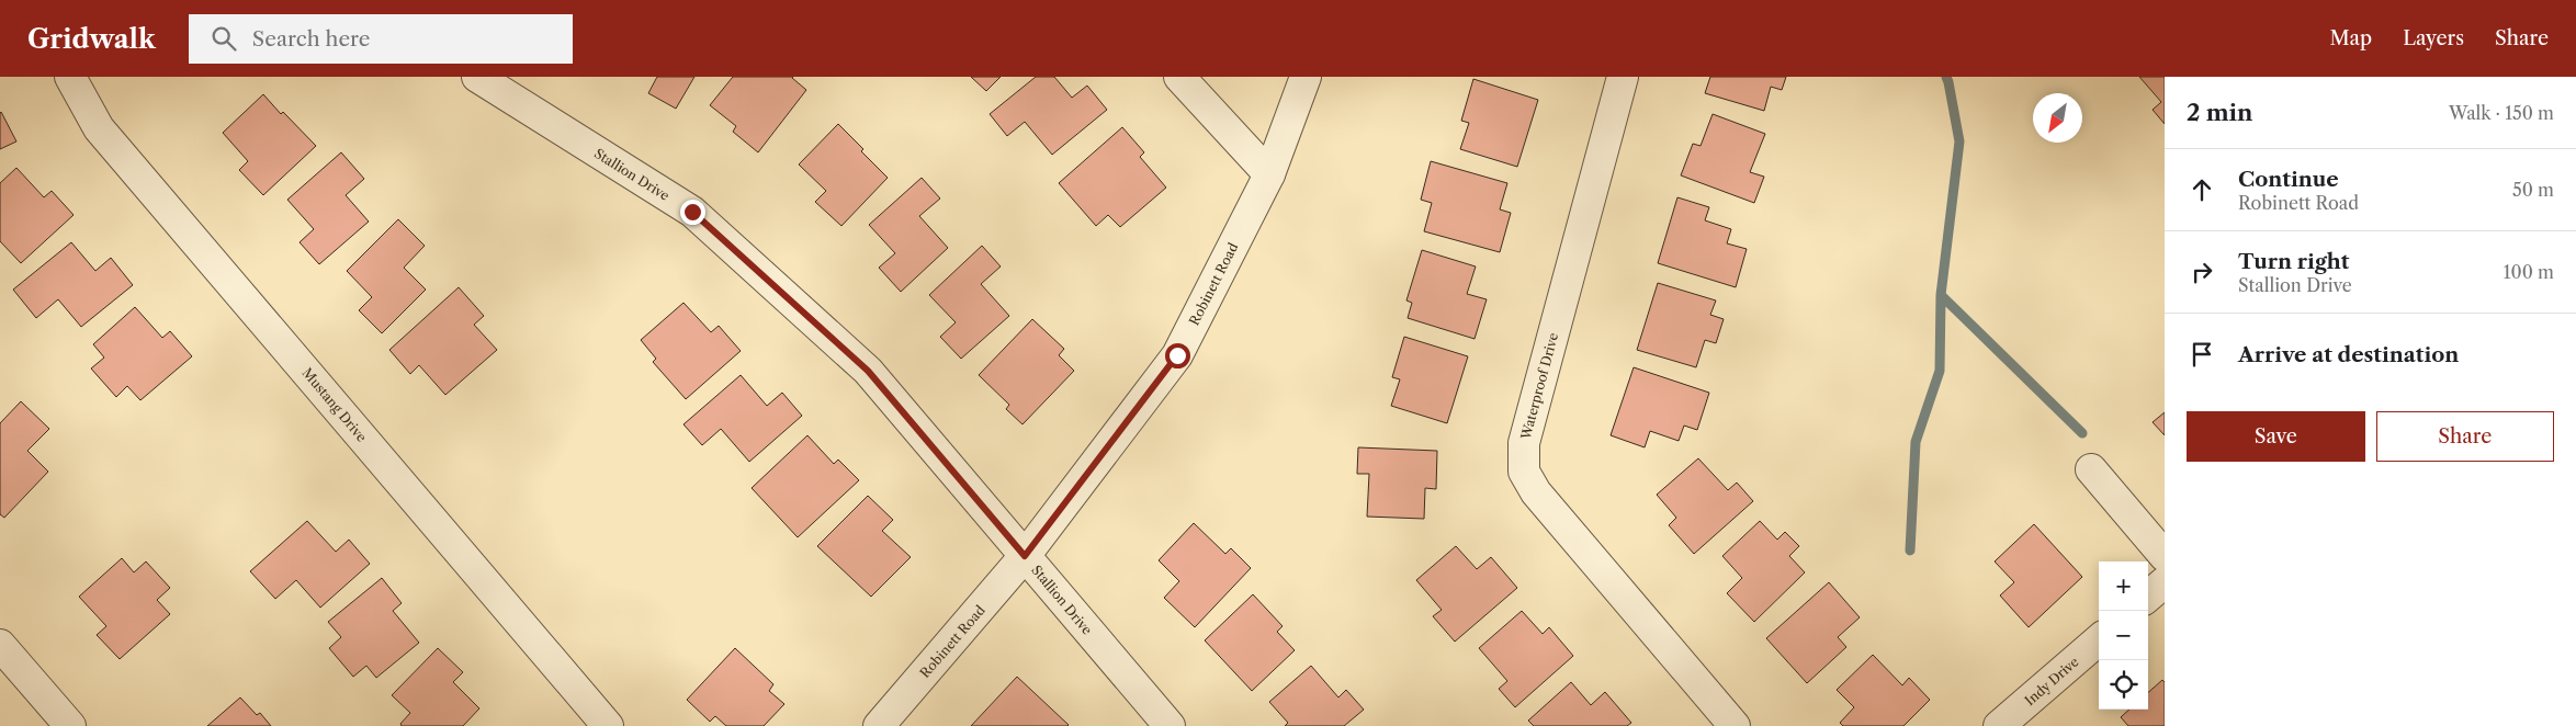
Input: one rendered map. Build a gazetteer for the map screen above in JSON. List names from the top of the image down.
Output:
{
  "streets": {
    "street": [
      "Stallion Drive",
      "Robinett Road",
      "Waterproof Drive",
      "Mustang Drive",
      "Indy Drive"
    ]
  },
  "crossings": [
    ["Stallion Drive", "Robinett Road"]
  ],
  "north": "bottom left",
  "page": {
    "header": "Gridwalk",
    "search": "Search here",
    "nav": ["Map", "Layers", "Share"],
    "heading": ["2 min", "Walk · 150 m"],
    "list": [
      ["Continue", "Robinett Road", "50 m"],
      ["Turn right", "Stallion Drive", "100 m"],
      "Arrive at destination"
    ],
    "buttons": ["Save", "Share"],
    "map_buttons": ["+", "−"]
  }
}
